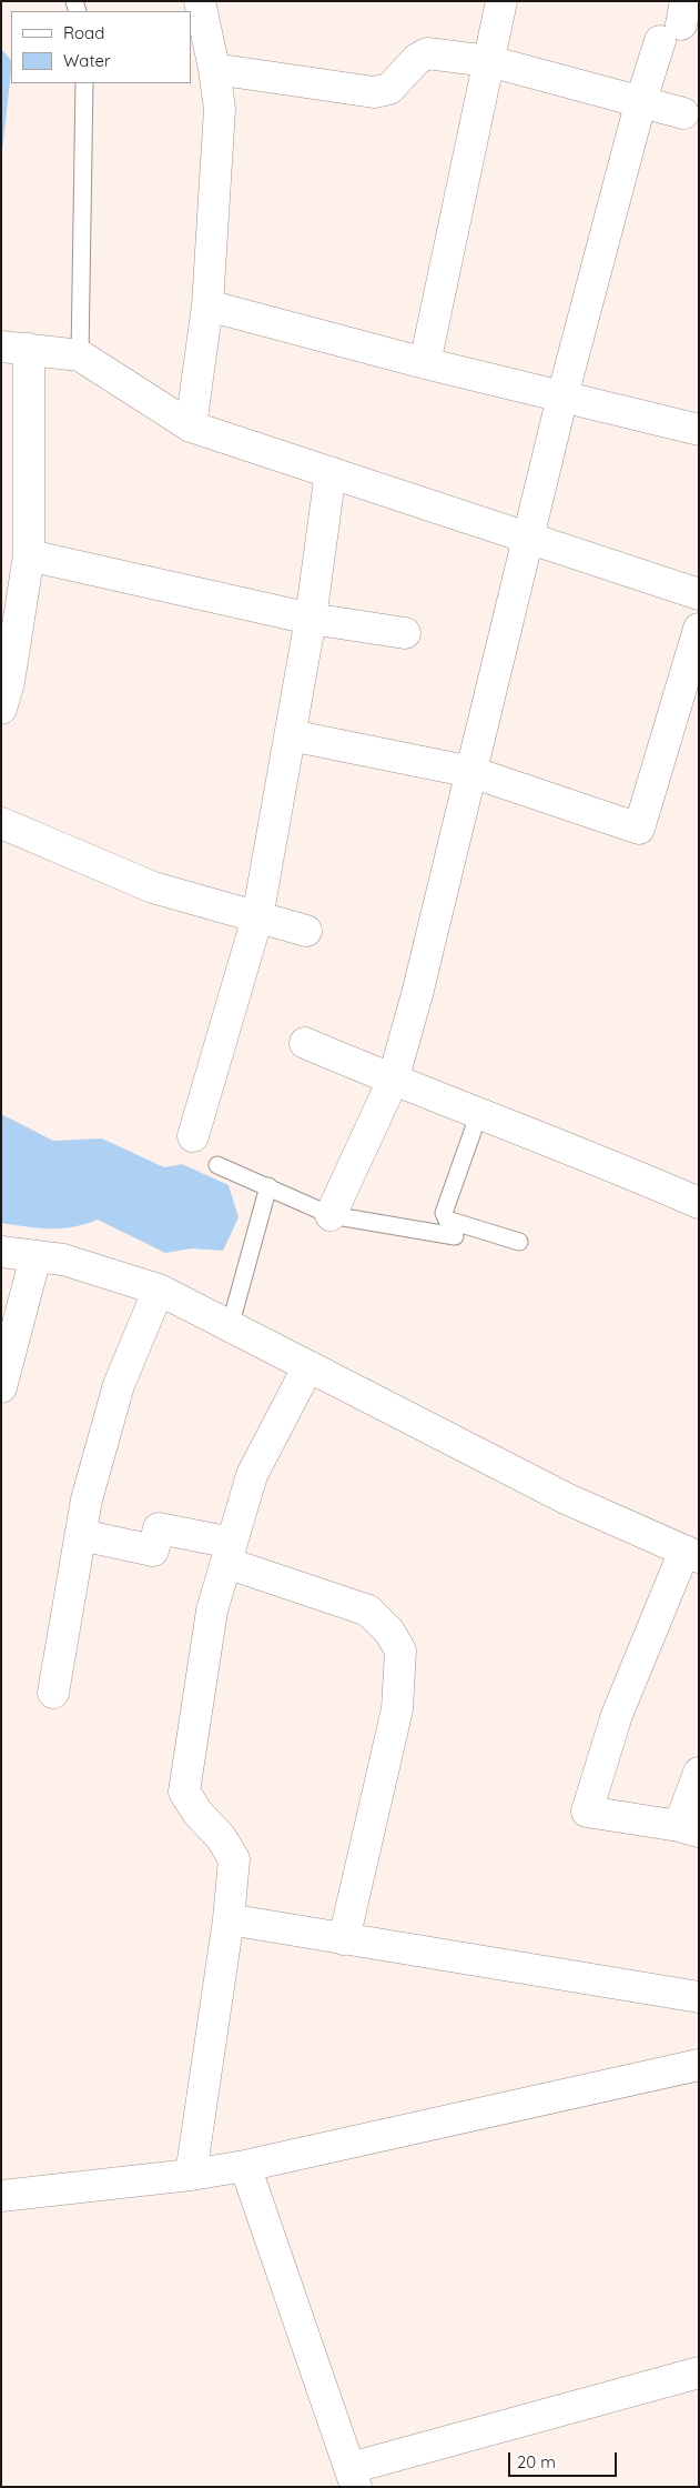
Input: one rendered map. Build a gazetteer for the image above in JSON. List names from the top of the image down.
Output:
{
  "legend": ["Road", "Water"],
  "scale_bar": "20 m"
}
